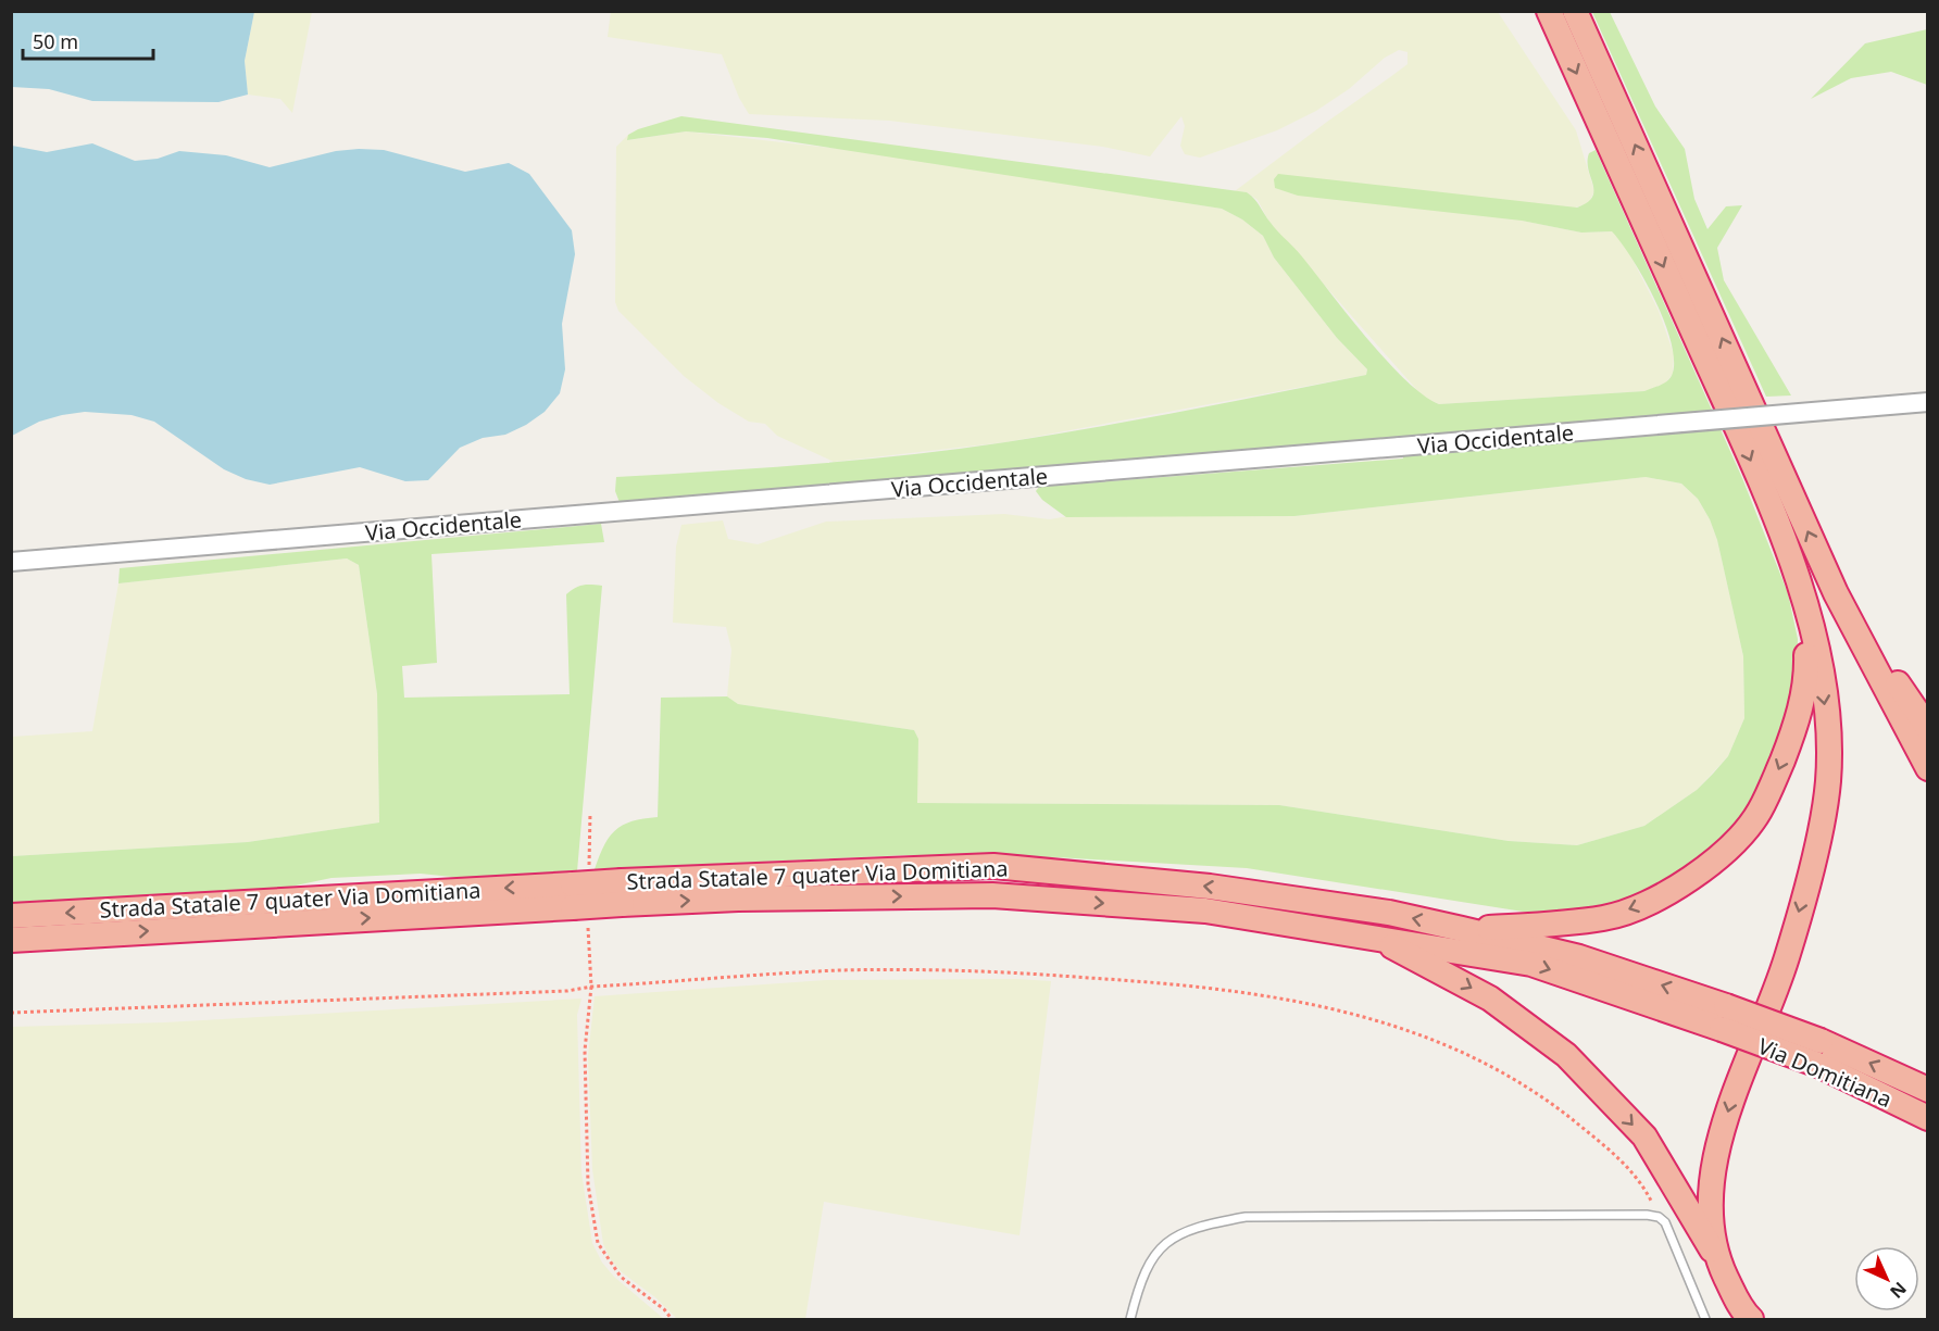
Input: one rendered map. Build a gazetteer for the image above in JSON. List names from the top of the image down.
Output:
{
  "streets": {
    "highway": ["Strada Statale 7 quater Via Domitiana", "Via Domitiana"],
    "street": ["Via Occidentale"]
  },
  "crossings": [
    ["Strada Statale 7 quater Via Domitiana", "Via Domitiana"]
  ],
  "scale_bar": "50 m",
  "north": "bottom right"
}
